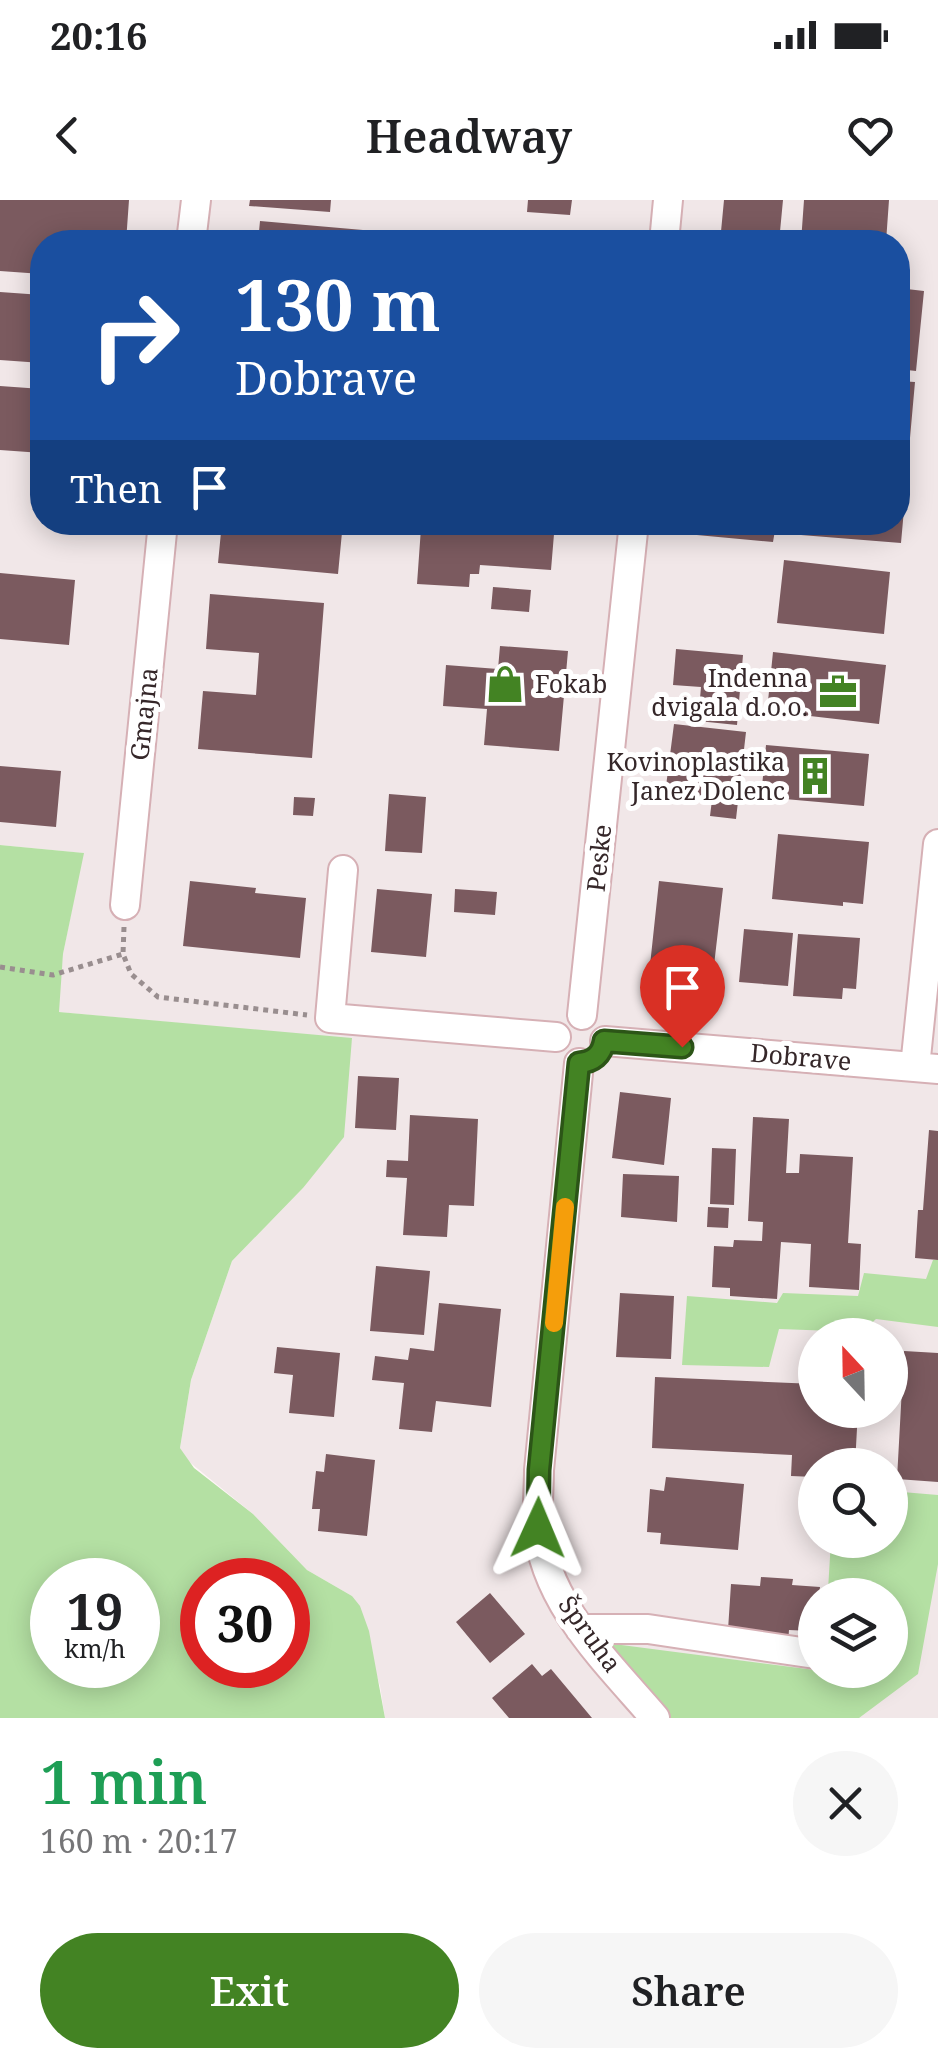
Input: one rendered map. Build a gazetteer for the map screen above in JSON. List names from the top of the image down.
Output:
{
  "streets": {
    "street": [
      "Gmajna",
      "Peske",
      "Dobrave",
      "Špruha"
    ]
  },
  "crossings": [
    ["Peske", "Dobrave"],
    ["Peske", "Špruha"],
    ["Dobrave", "Špruha"]
  ],
  "places": {
    "shop": ["Fokab"],
    "office": ["Indenna dvigala d.o.o."],
    "building": ["Kovinoplastika Janez Dolenc"]
  },
  "north": "top",
  "page": {
    "status": "20:16",
    "header": "Headway",
    "turn": ["130 m", "Dobrave"],
    "then": "Then",
    "speed": "19 km/h",
    "limit": "30",
    "heading": ["1 min", "160 m · 20:17"],
    "buttons": ["Exit", "Share"]
  }
}
